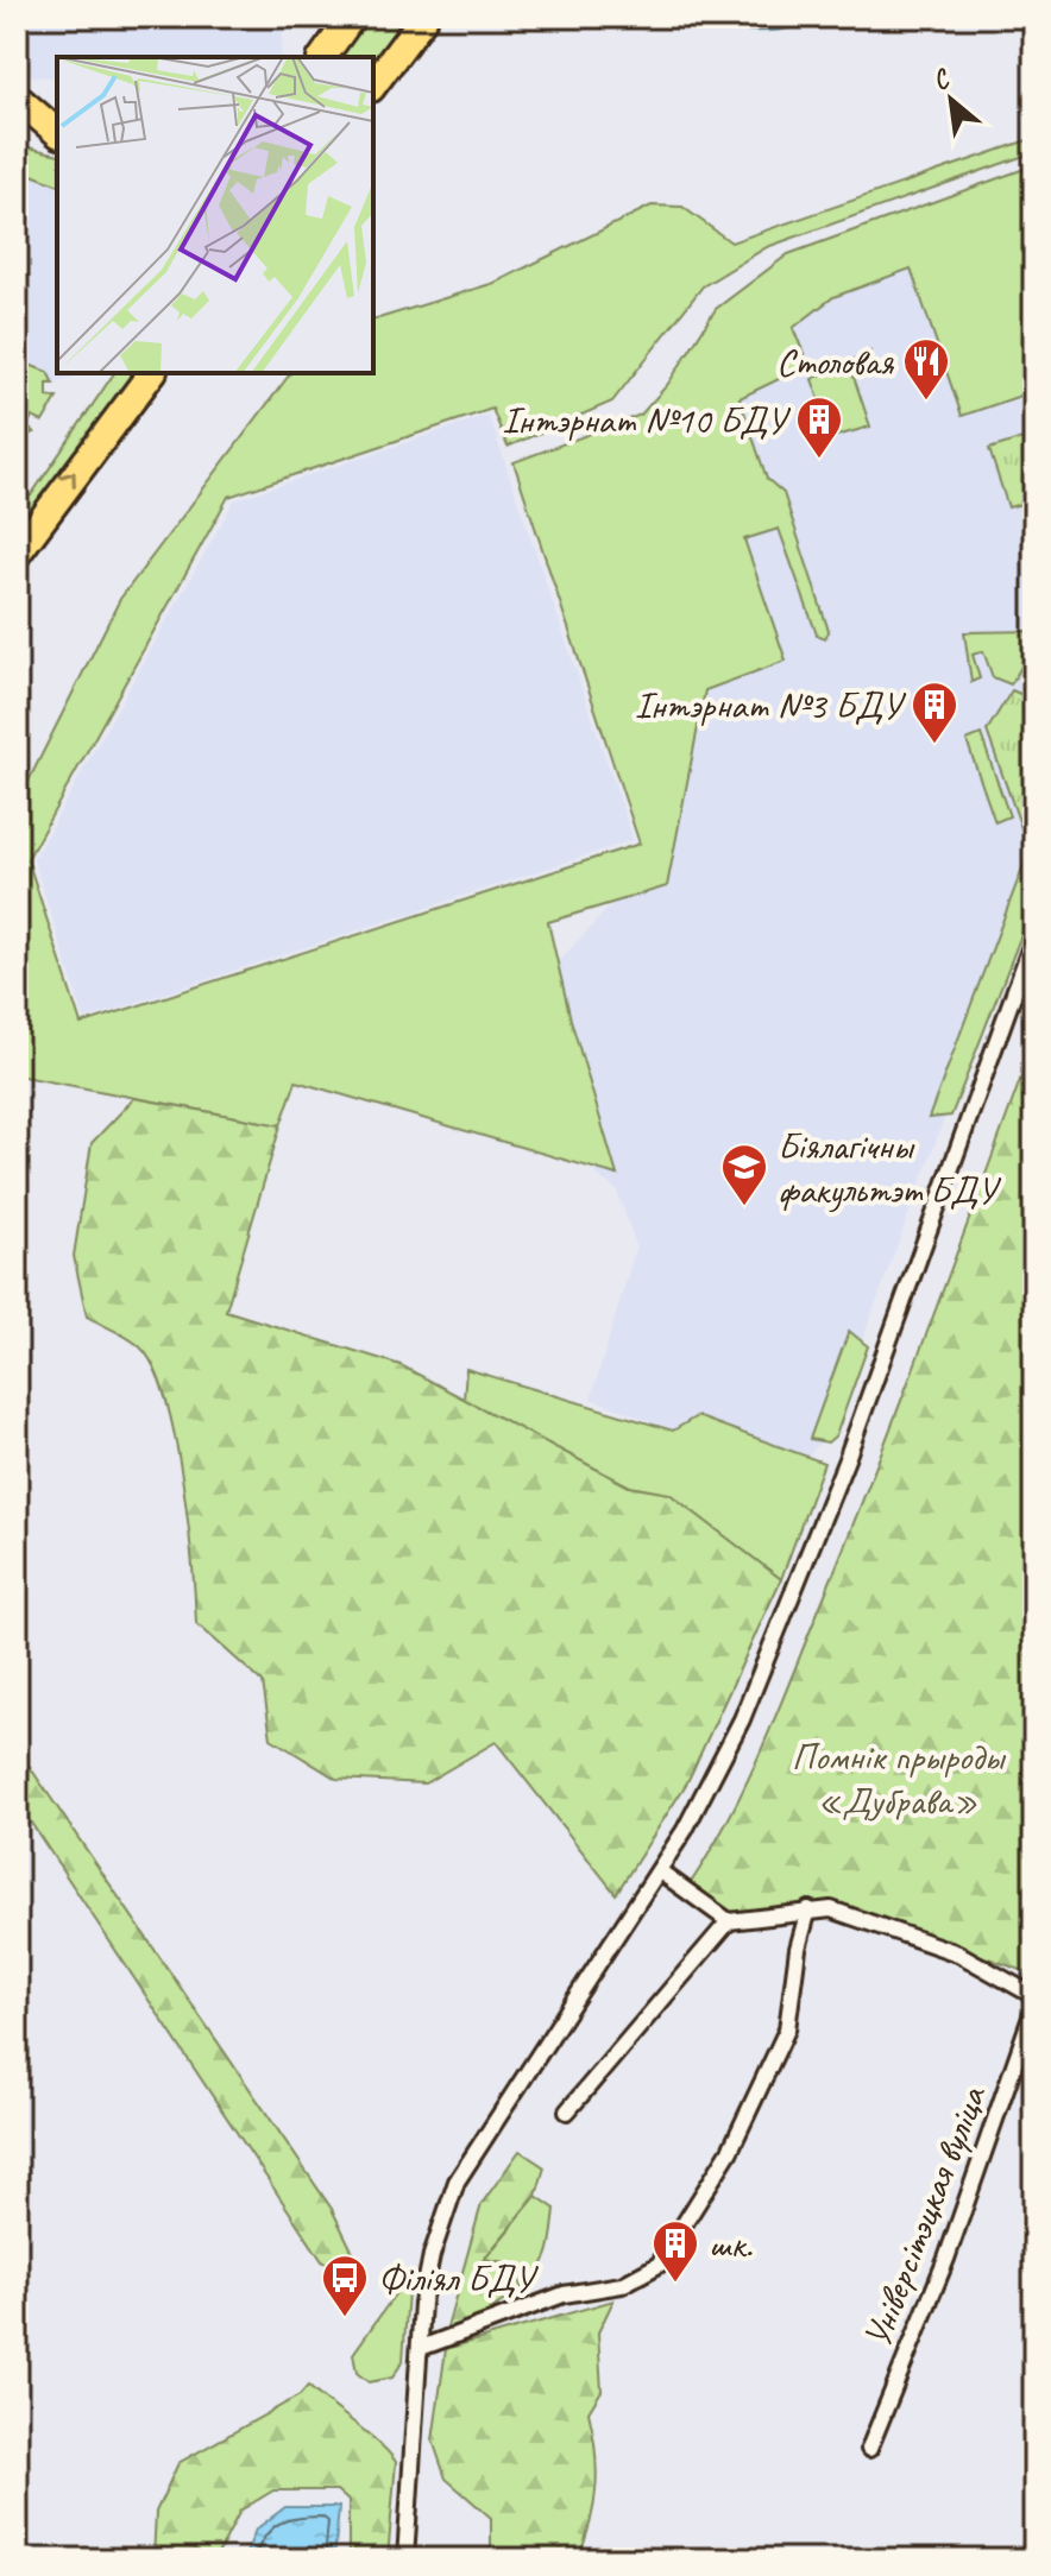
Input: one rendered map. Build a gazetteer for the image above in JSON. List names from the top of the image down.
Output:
{
  "streets": {
    "street": ["Універсітэцкая вуліца"]
  },
  "parks": ["Помнік прыроды «Дубрава»"],
  "places": {
    "restaurant": ["Столовая"],
    "building": ["Інтэрнат №10 БДУ", "Інтэрнат №3 БДУ", "шк."],
    "school or university": ["Біялагічны факультэт БДУ"],
    "bus stop": ["Філіял БДУ"]
  },
  "north": "top left"
}
